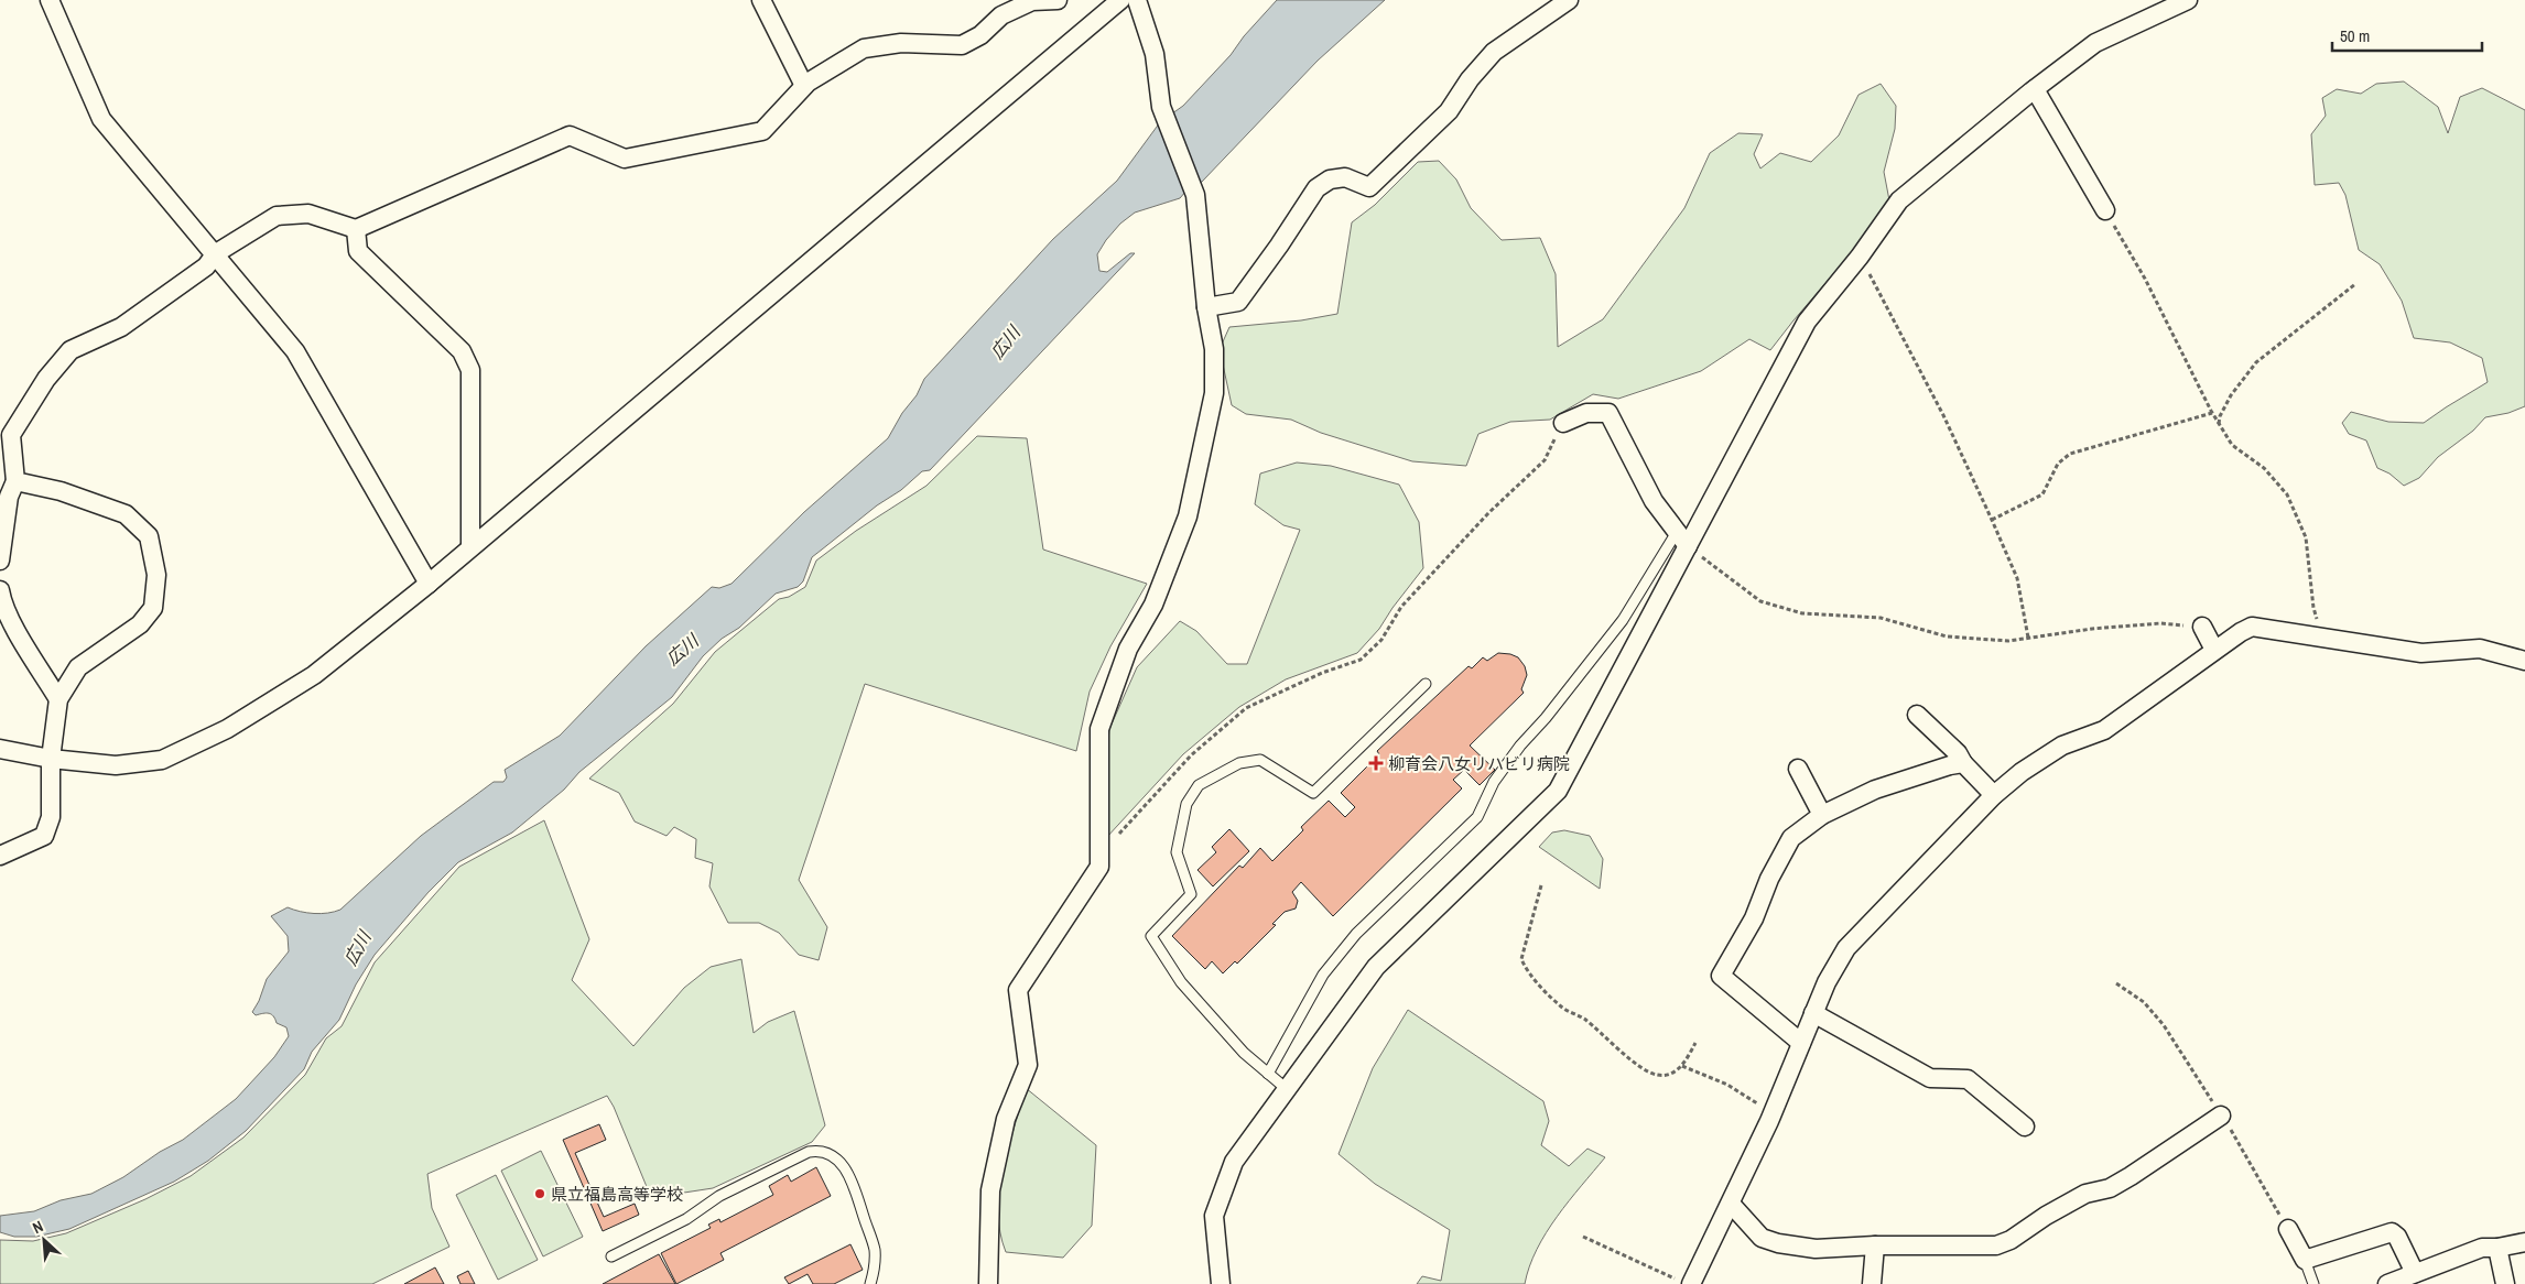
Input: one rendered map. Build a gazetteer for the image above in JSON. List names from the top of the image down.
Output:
{
  "water": ["広川"],
  "places": {
    "health": ["柳育会八女リハビリ病院"],
    "other": ["県立福島高等学校"]
  },
  "scale_bar": "50 m",
  "north": "top left"
}
